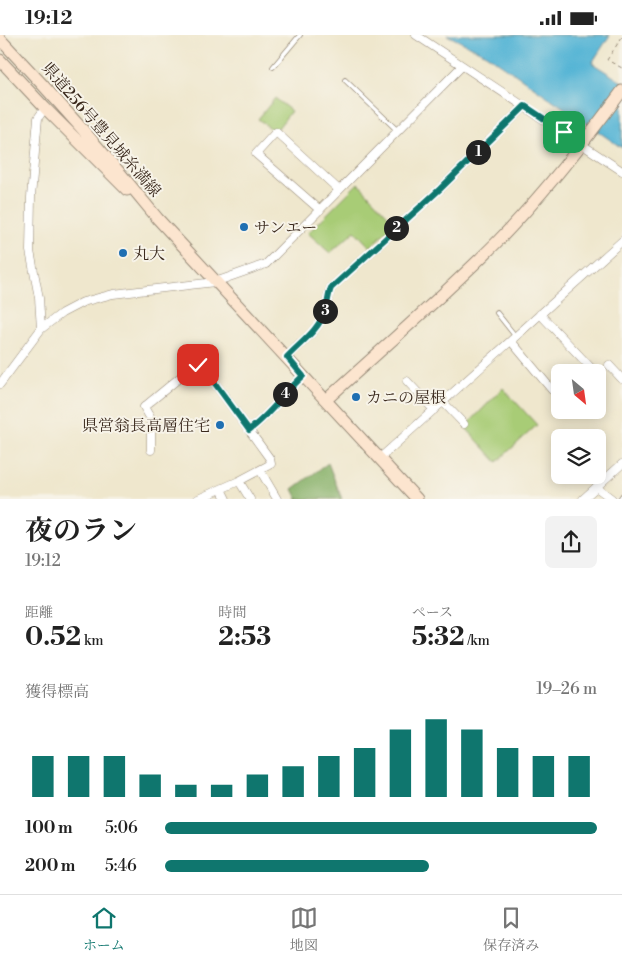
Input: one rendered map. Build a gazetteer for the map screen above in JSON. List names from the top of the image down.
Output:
{
  "streets": {
    "main road": ["県道256号豊見城糸満線"]
  },
  "places": [
    "サンエー",
    "丸大",
    "カニの屋根",
    "県営翁長高層住宅"
  ],
  "north": "bottom right",
  "page": {
    "status": "19:12",
    "pins": [
      "1",
      "2",
      "3",
      "4"
    ],
    "heading": ["夜のラン", "19:12"],
    "stats": [
      ["距離", "0.52 km"],
      ["時間", "2:53"],
      ["ペース", "5:32 /km"]
    ],
    "chart": ["獲得標高", "19–26 m"],
    "list": [
      {
        "name": "100 m",
        "note": "5:06"
      },
      {
        "name": "200 m",
        "note": "5:46"
      }
    ],
    "tabs": ["ホーム", "地図", "保存済み"]
  }
}
